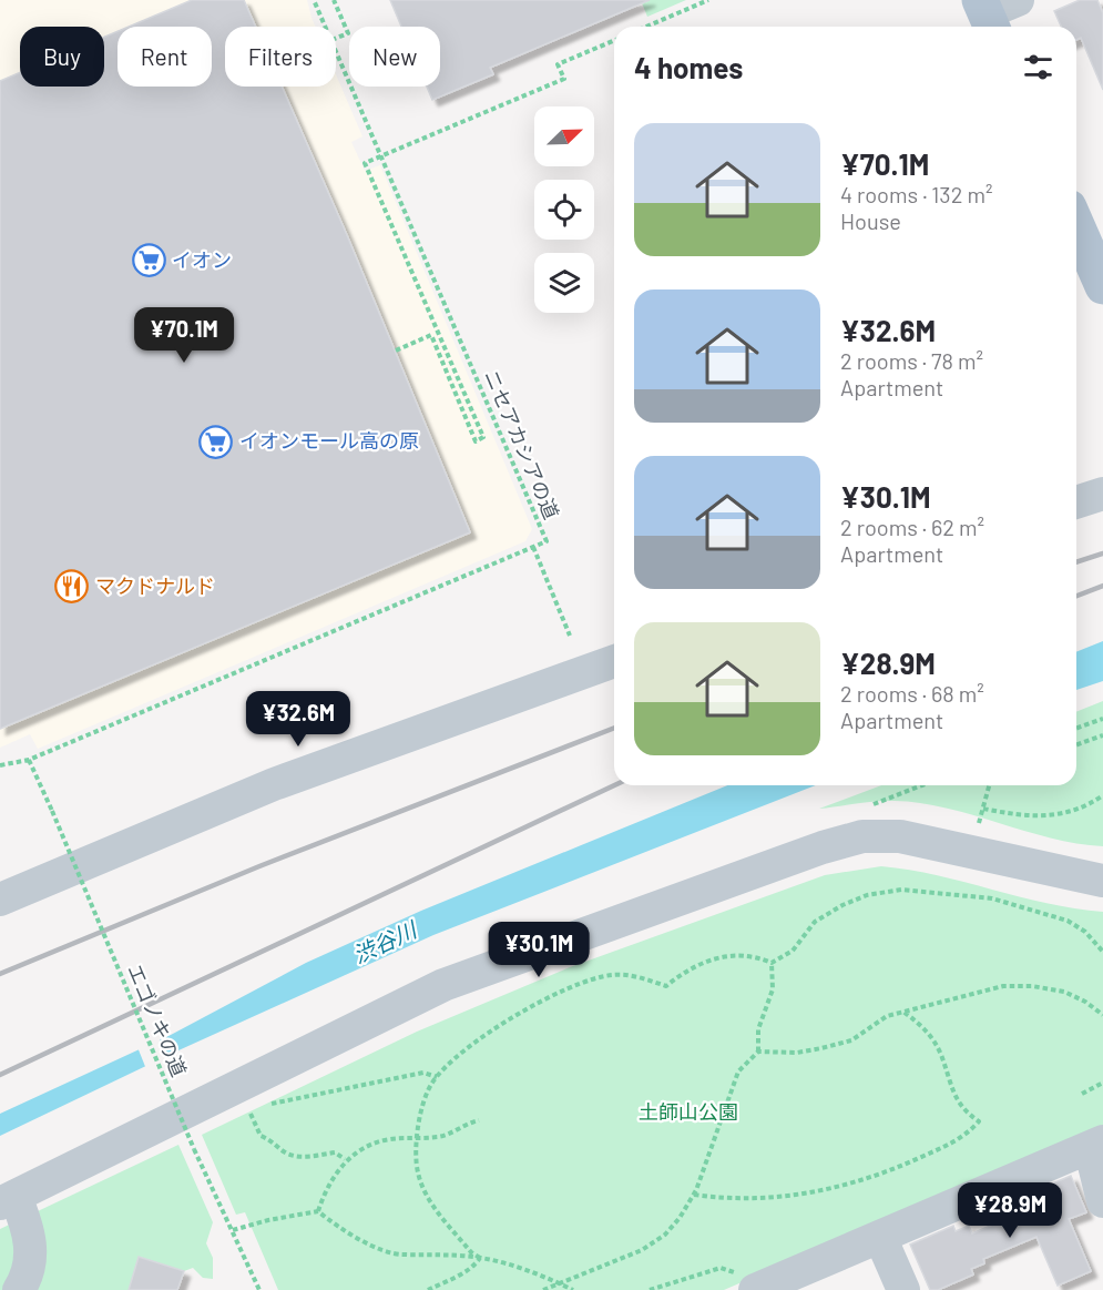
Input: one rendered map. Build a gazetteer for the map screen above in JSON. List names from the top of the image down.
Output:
{
  "streets": {
    "path": ["ニセアカシアの道", "エゴノキの道"]
  },
  "crossings": [
    ["ニセアカシアの道", "エゴノキの道"]
  ],
  "water": ["渋谷川"],
  "parks": ["土師山公園"],
  "places": {
    "supermarket": ["イオン", "イオンモール高の原"],
    "restaurant": ["マクドナルド"]
  },
  "north": "top right",
  "page": {
    "chip": [
      "Buy",
      "Rent",
      "Filters",
      "New"
    ],
    "heading": "4 homes",
    "list": [
      {
        "name": "¥70.1M",
        "note": "4 rooms · 132 m² · House"
      },
      {
        "name": "¥32.6M",
        "note": "2 rooms · 78 m² · Apartment"
      },
      {
        "name": "¥30.1M",
        "note": "2 rooms · 62 m² · Apartment"
      },
      {
        "name": "¥28.9M",
        "note": "2 rooms · 68 m² · Apartment"
      }
    ],
    "price": [
      "¥70.1M",
      "¥32.6M",
      "¥30.1M",
      "¥28.9M"
    ]
  }
}
